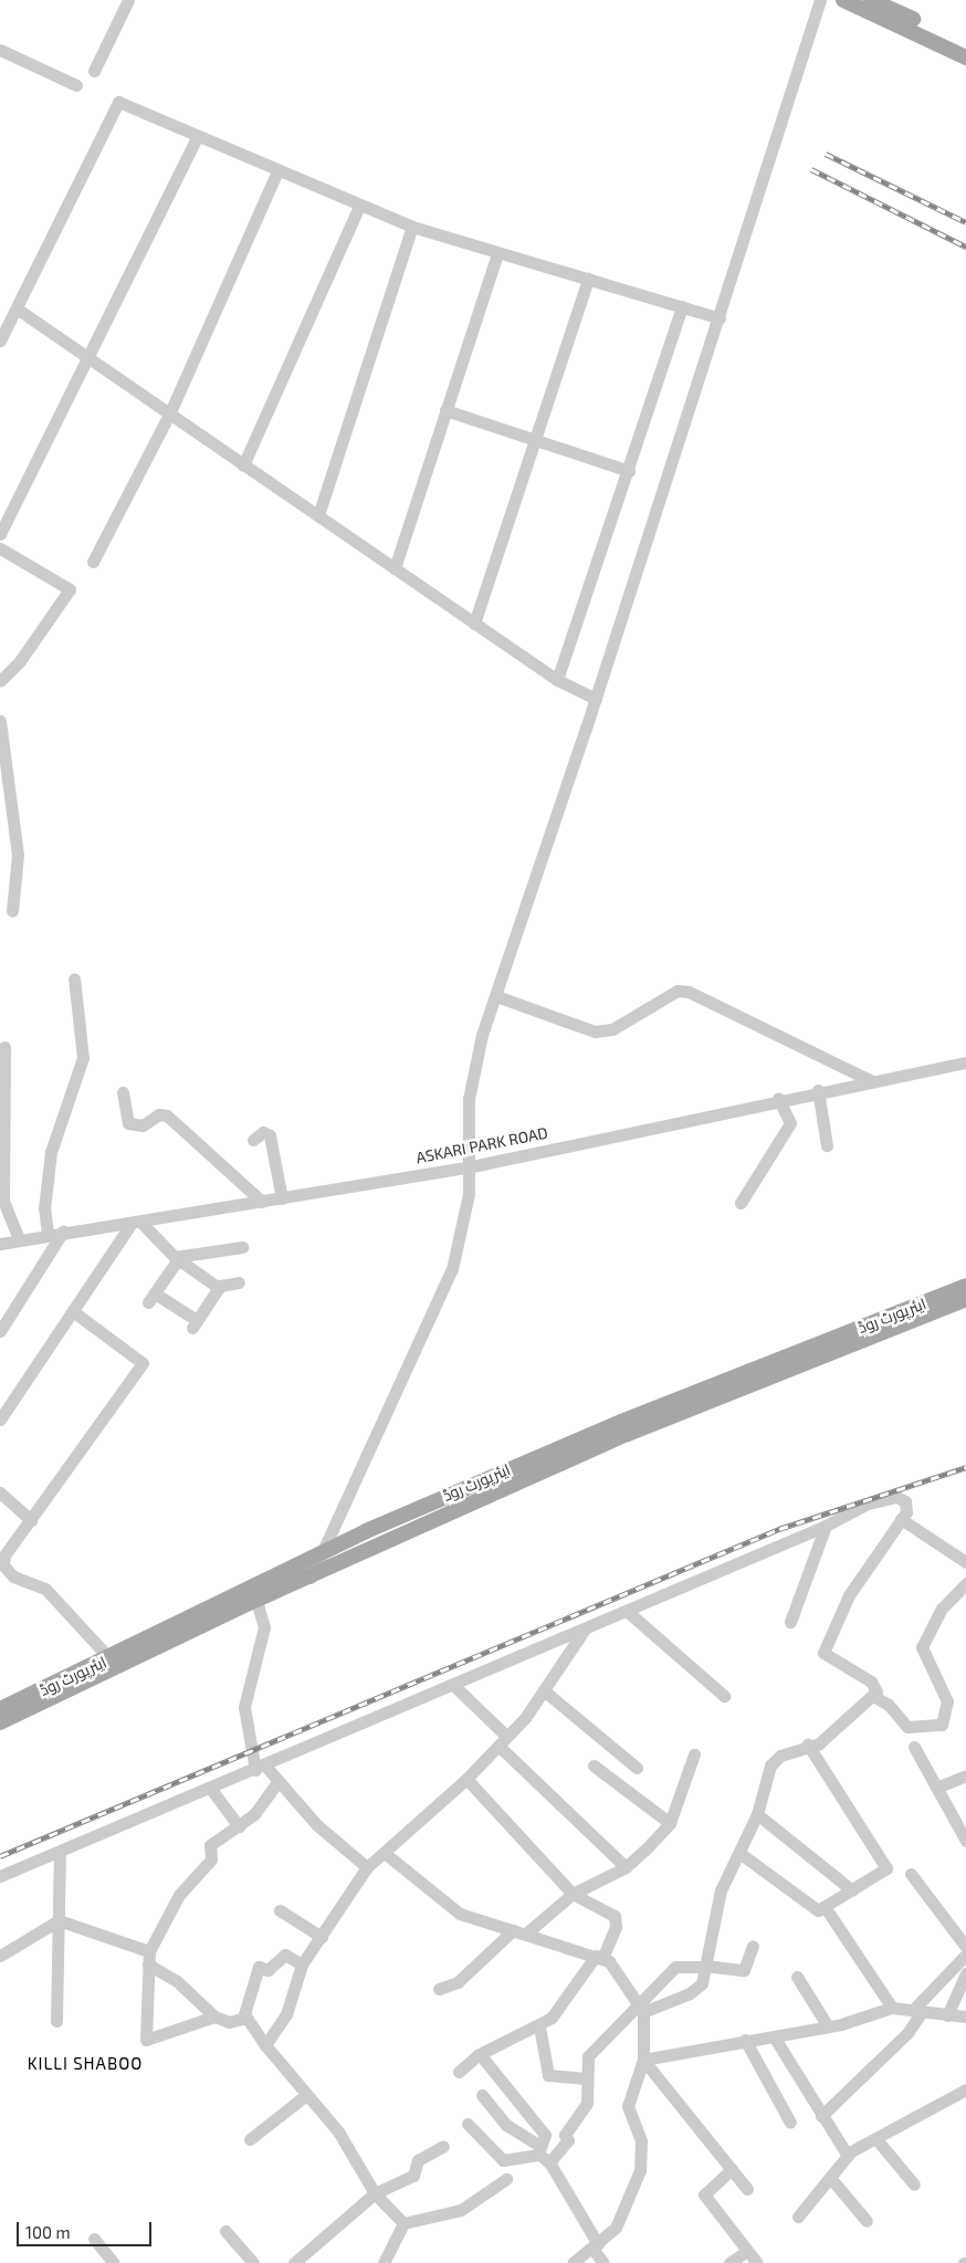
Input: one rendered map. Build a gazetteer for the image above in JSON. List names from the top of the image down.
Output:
{
  "streets": {
    "main road": ["ایئرپورٹ روڈ"],
    "street": ["ASKARI PARK ROAD"]
  },
  "districts": ["KILLI SHABOO"],
  "scale_bar": "100 m"
}
